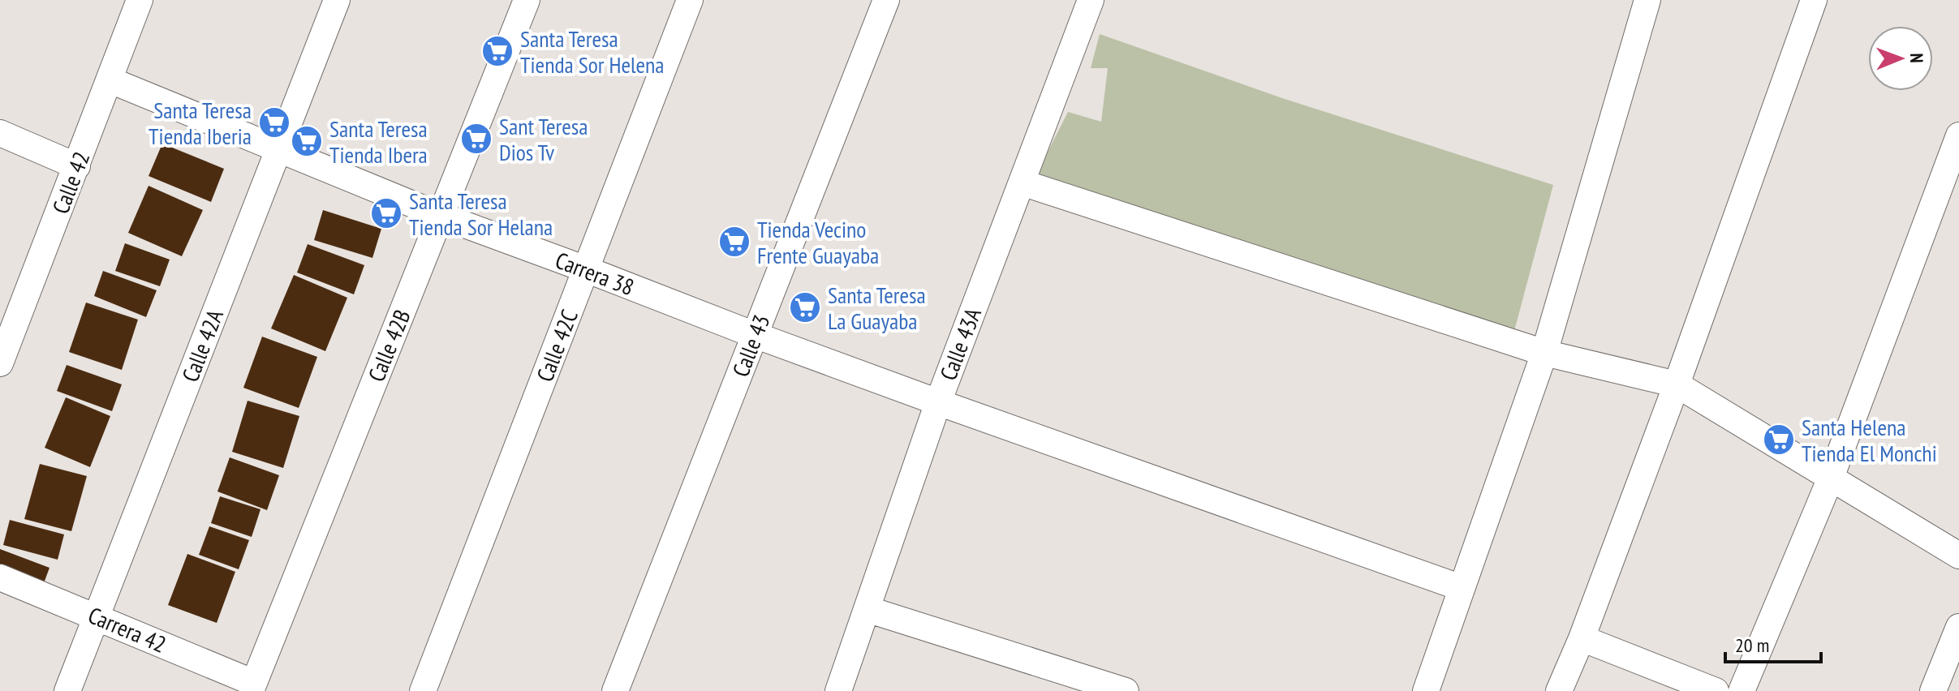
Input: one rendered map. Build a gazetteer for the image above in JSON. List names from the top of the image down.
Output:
{
  "streets": {
    "street": [
      "Calle 42",
      "Carrera 38",
      "Calle 43A",
      "Calle 42A",
      "Calle 42B",
      "Calle 42C",
      "Calle 43",
      "Carrera 42"
    ]
  },
  "crossings": [
    ["Calle 42", "Carrera 38"],
    ["Carrera 38", "Calle 43A"],
    ["Carrera 38", "Calle 42A"],
    ["Carrera 38", "Calle 42B"],
    ["Carrera 38", "Calle 42C"],
    ["Carrera 38", "Calle 43"],
    ["Calle 42A", "Carrera 42"],
    ["Calle 42B", "Carrera 42"]
  ],
  "places": {
    "supermarket": [
      "Santa Teresa Tienda Sor Helena",
      "Santa Teresa Tienda Iberia",
      "Sant Teresa Dios Tv",
      "Santa Teresa Tienda Ibera",
      "Santa Teresa Tienda Sor Helana",
      "Tienda Vecino Frente Guayaba",
      "Santa Teresa La Guayaba",
      "Santa Helena Tienda El Monchi"
    ]
  },
  "scale_bar": "20 m",
  "north": "right"
}
